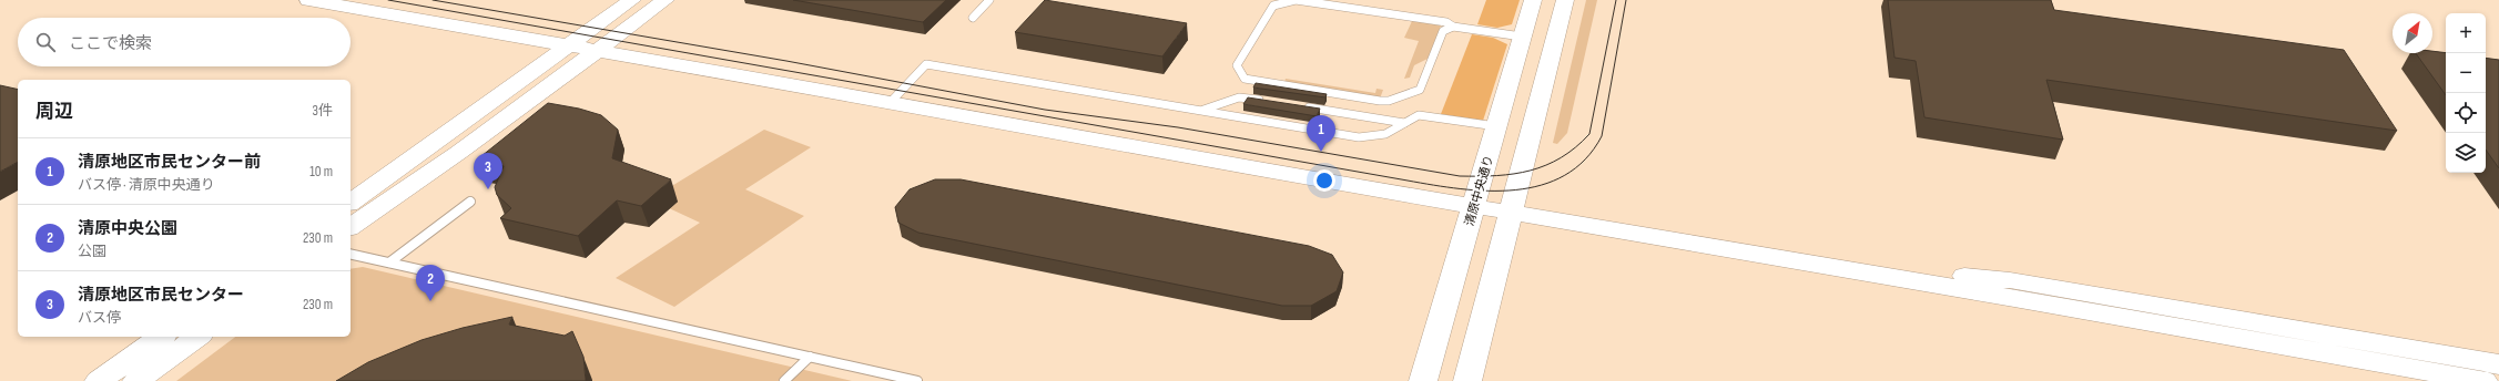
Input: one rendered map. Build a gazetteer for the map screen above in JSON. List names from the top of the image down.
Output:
{
  "streets": {
    "street": ["清原中央通り"]
  },
  "north": "top right",
  "page": {
    "map_buttons": ["+", "−"],
    "search": "ここで検索",
    "heading": ["周辺", "3件"],
    "pins": ["1", "3", "2"],
    "list": [
      {
        "mark": "1",
        "name": "清原地区市民センター前",
        "note": "バス停 · 清原中央通り",
        "value": "10 m"
      },
      {
        "mark": "2",
        "name": "清原中央公園",
        "note": "公園",
        "value": "230 m"
      },
      {
        "mark": "3",
        "name": "清原地区市民センター",
        "note": "バス停",
        "value": "230 m"
      }
    ]
  }
}
